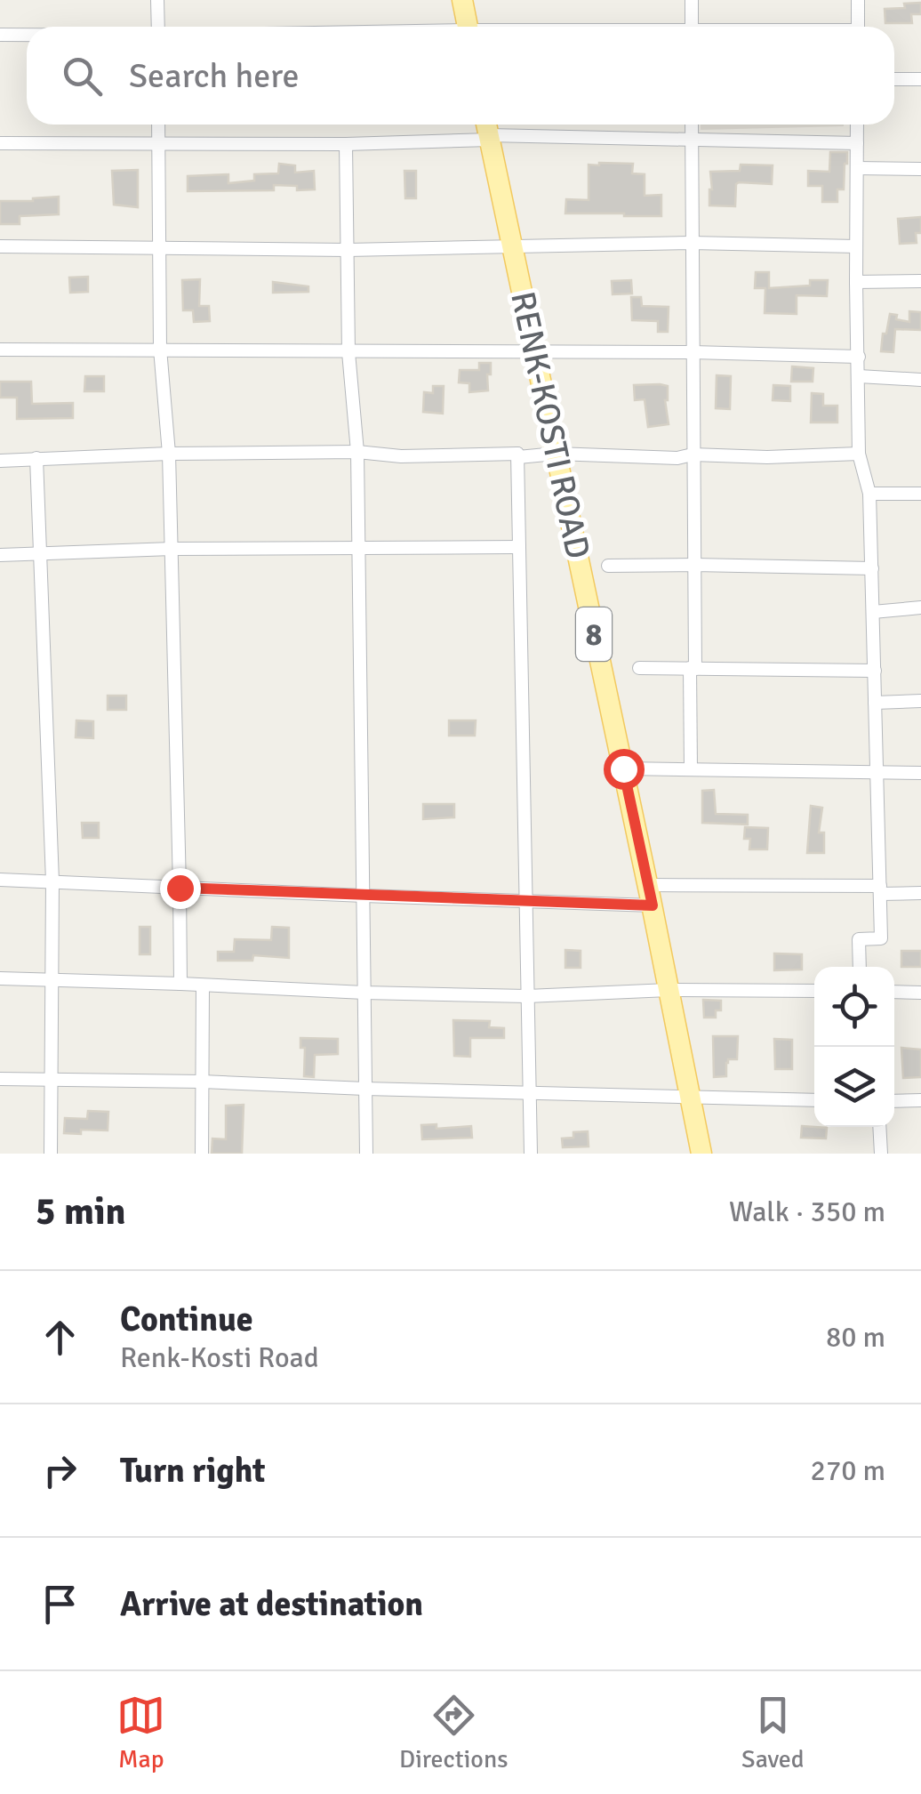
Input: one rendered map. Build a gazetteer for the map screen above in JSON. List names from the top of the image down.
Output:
{
  "streets": {
    "main road": ["RENK-KOSTI ROAD", "8"]
  },
  "page": {
    "search": "Search here",
    "heading": ["5 min", "Walk · 350 m"],
    "list": [
      ["Continue", "Renk-Kosti Road", "80 m"],
      ["Turn right", "270 m"],
      "Arrive at destination"
    ],
    "nav": ["Map", "Directions", "Saved"]
  }
}
